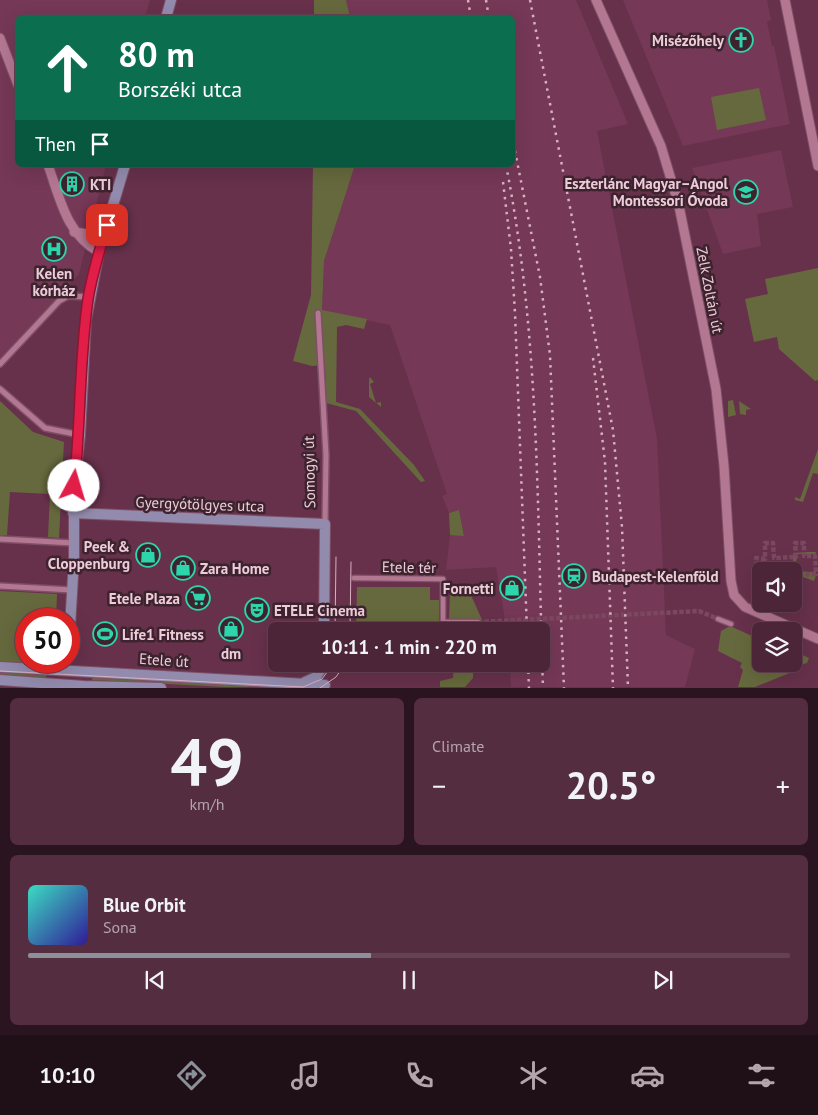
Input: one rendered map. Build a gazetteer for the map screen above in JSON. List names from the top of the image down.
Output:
{
  "streets": {
    "main road": ["Somogyi út", "Gyergyótölgyes utca", "Etele út"],
    "street": ["Zelk Zoltán út", "Etele tér"]
  },
  "crossings": [
    ["Somogyi út", "Gyergyótölgyes utca"]
  ],
  "places": {
    "church": ["Misézőhely"],
    "building": ["KTI"],
    "school or university": ["Eszterlánc Magyar–Angol Montessori Óvoda"],
    "hospital": ["Kelen kórház"],
    "shop": [
      "Peek & Cloppenburg",
      "Zara Home",
      "Fornetti",
      "dm"
    ],
    "station": ["Budapest-Kelenföld"],
    "supermarket": ["Etele Plaza"],
    "theatre": ["ETELE Cinema"],
    "sports": ["Life1 Fitness"]
  },
  "page": {
    "turn": ["80 m", "Borszéki utca"],
    "then": "Then",
    "limit": "50",
    "trip": "10:11 · 1 min · 220 m",
    "tile": [
      ["49", "km/h"],
      "Climate"
    ],
    "heat": ["−", "20.5°", "+"],
    "song": ["Blue Orbit", "Sona"],
    "tabs": "10:10"
  }
}
